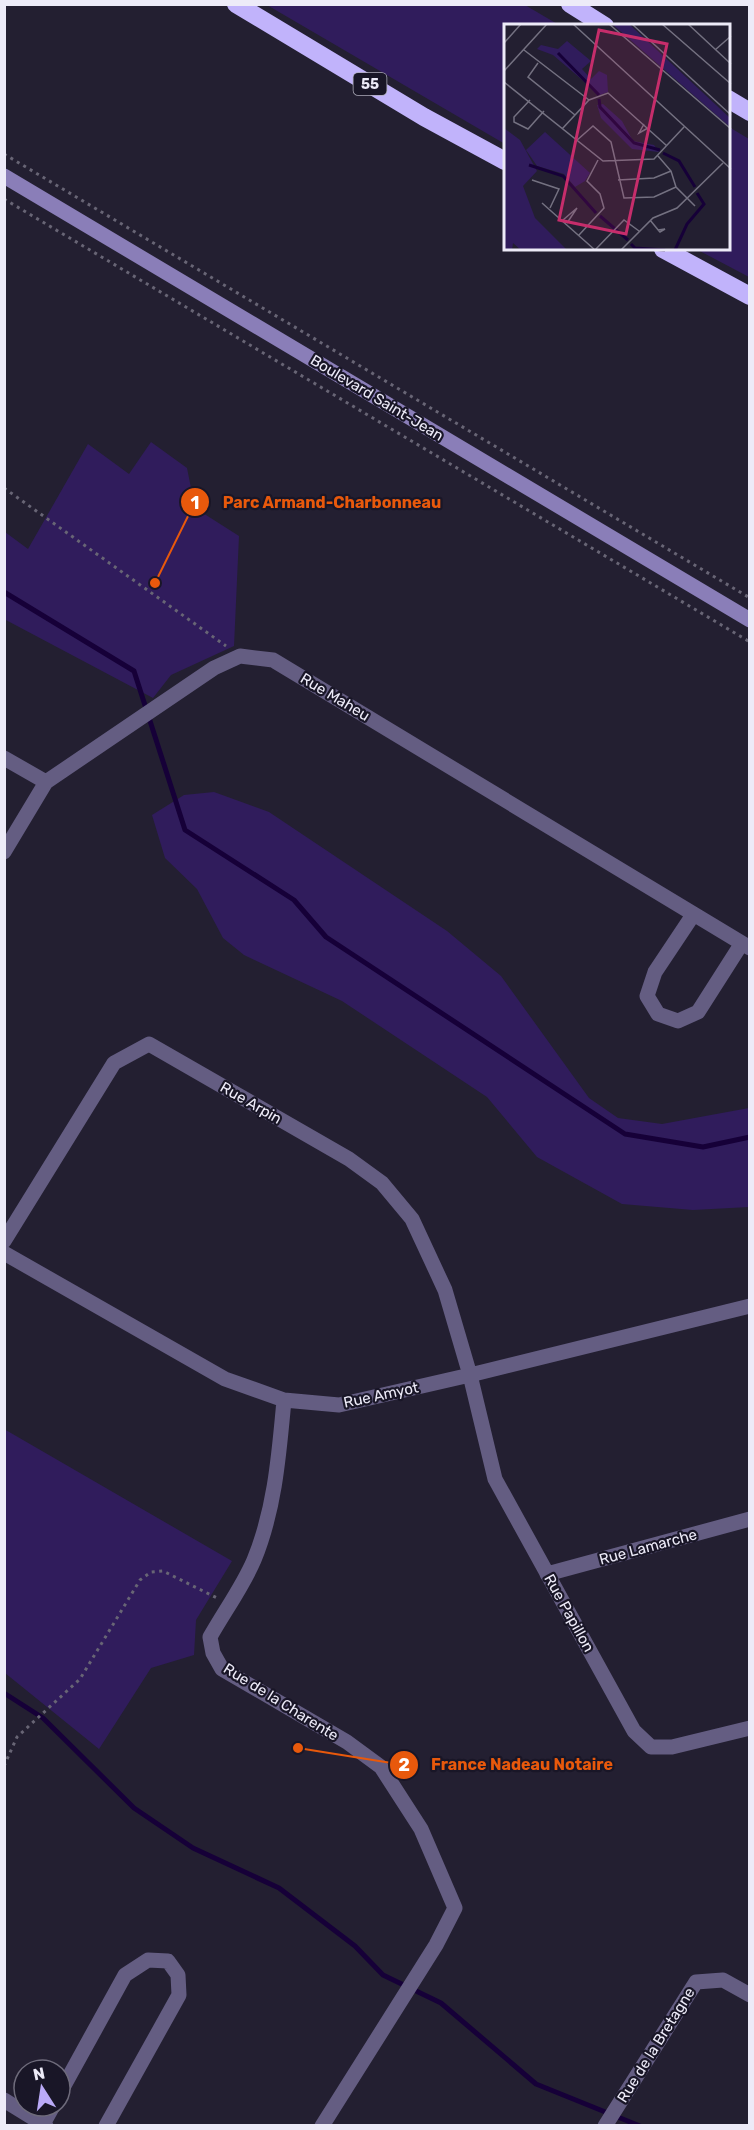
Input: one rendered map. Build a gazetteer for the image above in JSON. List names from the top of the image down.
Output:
{
  "streets": {
    "highway": ["55"],
    "street": [
      "Boulevard Saint-Jean",
      "Rue Maheu",
      "Rue Arpin",
      "Rue Amyot",
      "Rue Lamarche",
      "Rue Papillon",
      "Rue de la Charente",
      "Rue de la Bretagne"
    ]
  },
  "crossings": [
    ["Rue Arpin", "Rue Amyot"],
    ["Rue Arpin", "Rue Papillon"],
    ["Rue Amyot", "Rue Papillon"],
    ["Rue Amyot", "Rue de la Charente"],
    ["Rue Lamarche", "Rue Papillon"]
  ],
  "places": ["Parc Armand-Charbonneau", "France Nadeau Notaire"],
  "north": "top"
}
